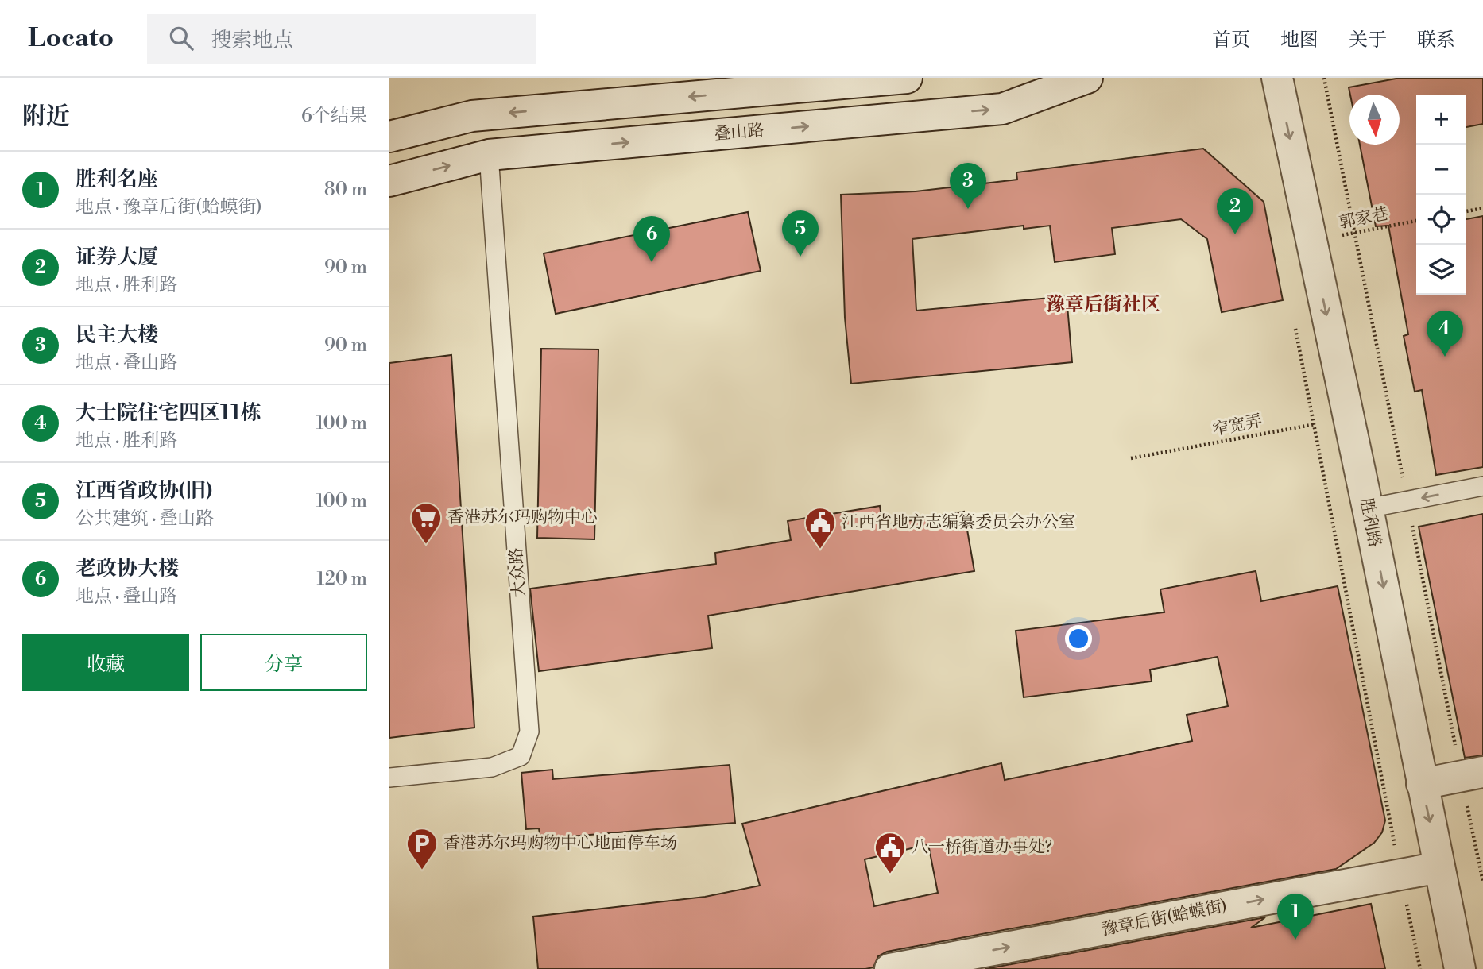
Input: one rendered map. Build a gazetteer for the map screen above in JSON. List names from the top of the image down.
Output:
{
  "streets": {
    "street": ["叠山路", "胜利路", "豫章后街(蛤蟆街)"],
    "lane": ["大众路"],
    "path": ["郭家巷", "窄宽弄"]
  },
  "crossings": [
    ["叠山路", "大众路"],
    ["郭家巷", "胜利路"],
    ["窄宽弄", "胜利路"],
    ["胜利路", "豫章后街(蛤蟆街)"]
  ],
  "one_way": ["胜利路", "豫章后街(蛤蟆街)"],
  "districts": ["豫章后街社区"],
  "places": {
    "supermarket": ["香港苏尔玛购物中心"],
    "public building": ["江西省地方志编纂委员会办公室", "八一桥街道办事处?"],
    "parking": ["香港苏尔玛购物中心地面停车场"]
  },
  "north": "bottom",
  "page": {
    "header": "Locato",
    "search": "搜索地点",
    "nav": [
      "首页",
      "地图",
      "关于",
      "联系"
    ],
    "heading": ["附近", "6个结果"],
    "map_buttons": ["+", "−"],
    "list": [
      {
        "mark": "1",
        "name": "胜利名座",
        "note": "地点 · 豫章后街(蛤蟆街)",
        "value": "80 m"
      },
      {
        "mark": "2",
        "name": "证券大厦",
        "note": "地点 · 胜利路",
        "value": "90 m"
      },
      {
        "mark": "3",
        "name": "民主大楼",
        "note": "地点 · 叠山路",
        "value": "90 m"
      },
      {
        "mark": "4",
        "name": "大士院住宅四区11栋",
        "note": "地点 · 胜利路",
        "value": "100 m"
      },
      {
        "mark": "5",
        "name": "江西省政协(旧)",
        "note": "公共建筑 · 叠山路",
        "value": "100 m"
      },
      {
        "mark": "6",
        "name": "老政协大楼",
        "note": "地点 · 叠山路",
        "value": "120 m"
      }
    ],
    "pins": [
      "3",
      "2",
      "5",
      "6",
      "4",
      "1"
    ],
    "buttons": ["收藏", "分享"]
  }
}
